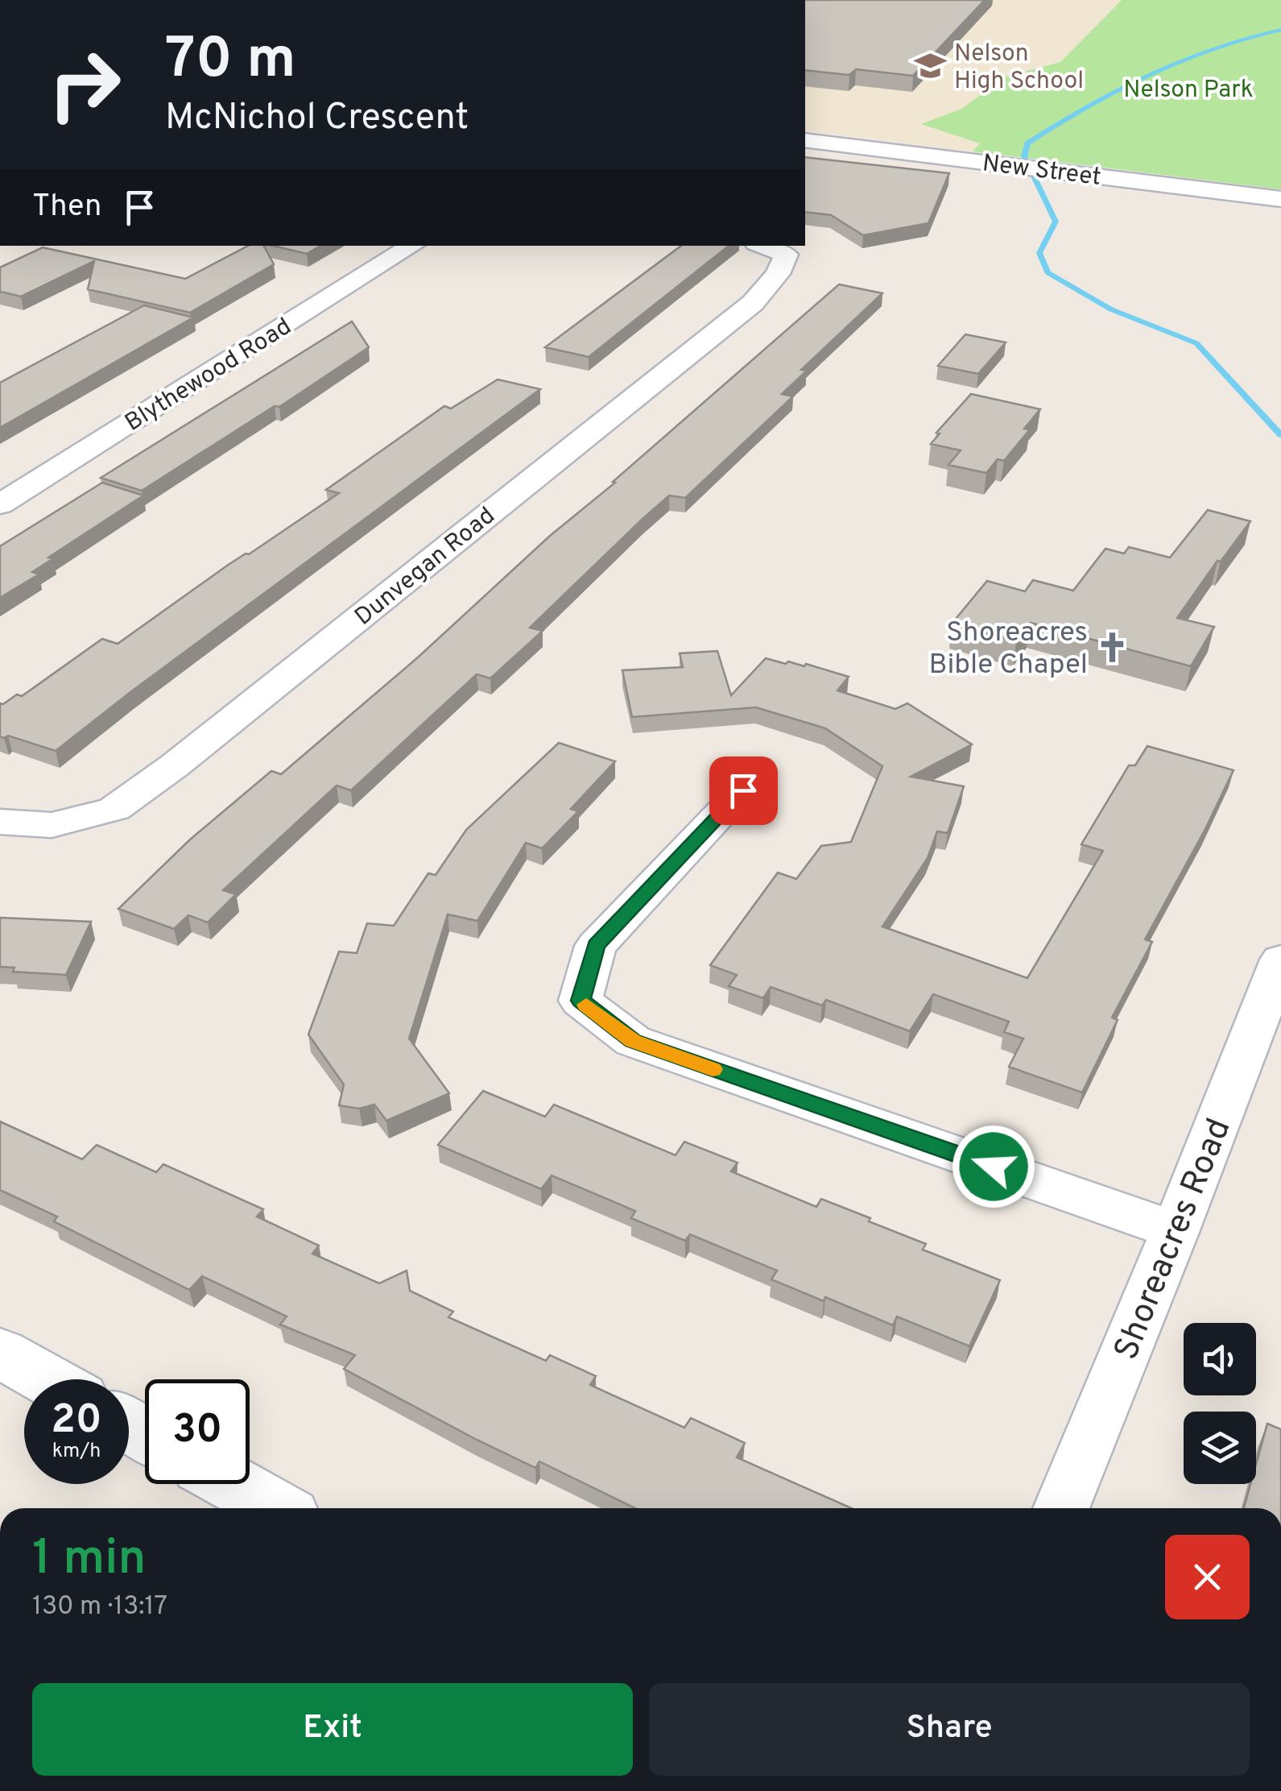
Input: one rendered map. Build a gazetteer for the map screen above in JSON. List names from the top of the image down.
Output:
{
  "streets": {
    "main road": ["New Street"],
    "street": ["Blythewood Road", "Dunvegan Road", "Shoreacres Road"]
  },
  "parks": ["Nelson Park"],
  "places": {
    "school or university": ["Nelson High School"],
    "church": ["Shoreacres Bible Chapel"]
  },
  "page": {
    "turn": ["70 m", "McNichol Crescent"],
    "then": "Then",
    "speed": "20 km/h",
    "limit": "30",
    "heading": ["1 min", "130 m · 13:17"],
    "buttons": ["Exit", "Share"]
  }
}
